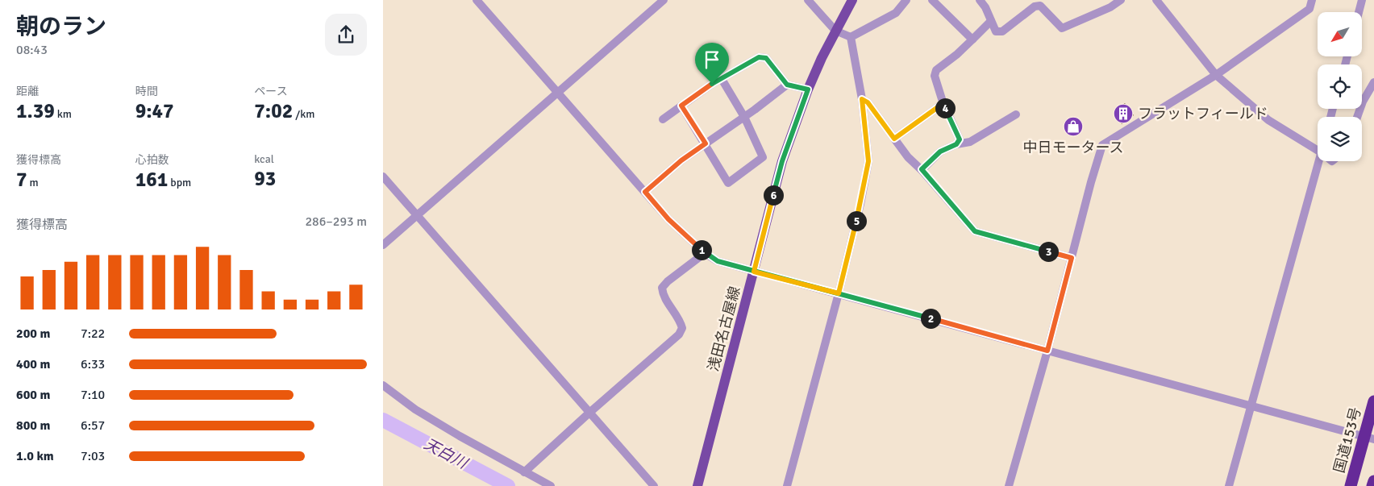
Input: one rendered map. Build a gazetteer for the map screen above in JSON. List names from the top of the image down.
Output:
{
  "streets": {
    "highway": ["国道153号"],
    "main road": ["浅田名古屋線"]
  },
  "water": ["天白川"],
  "places": {
    "building": ["フラットフィールド"],
    "shop": ["中日モータース"]
  },
  "north": "bottom left",
  "page": {
    "heading": ["朝のラン", "08:43"],
    "stats": [
      ["距離", "1.39 km"],
      ["時間", "9:47"],
      ["ペース", "7:02 /km"],
      ["獲得標高", "7 m"],
      ["心拍数", "161 bpm"],
      ["kcal", "93"]
    ],
    "pins": [
      "4",
      "6",
      "5",
      "1",
      "3",
      "2"
    ],
    "chart": ["獲得標高", "286–293 m"],
    "list": [
      {
        "name": "200 m",
        "note": "7:22"
      },
      {
        "name": "400 m",
        "note": "6:33"
      },
      {
        "name": "600 m",
        "note": "7:10"
      },
      {
        "name": "800 m",
        "note": "6:57"
      },
      {
        "name": "1.0 km",
        "note": "7:03"
      }
    ]
  }
}
